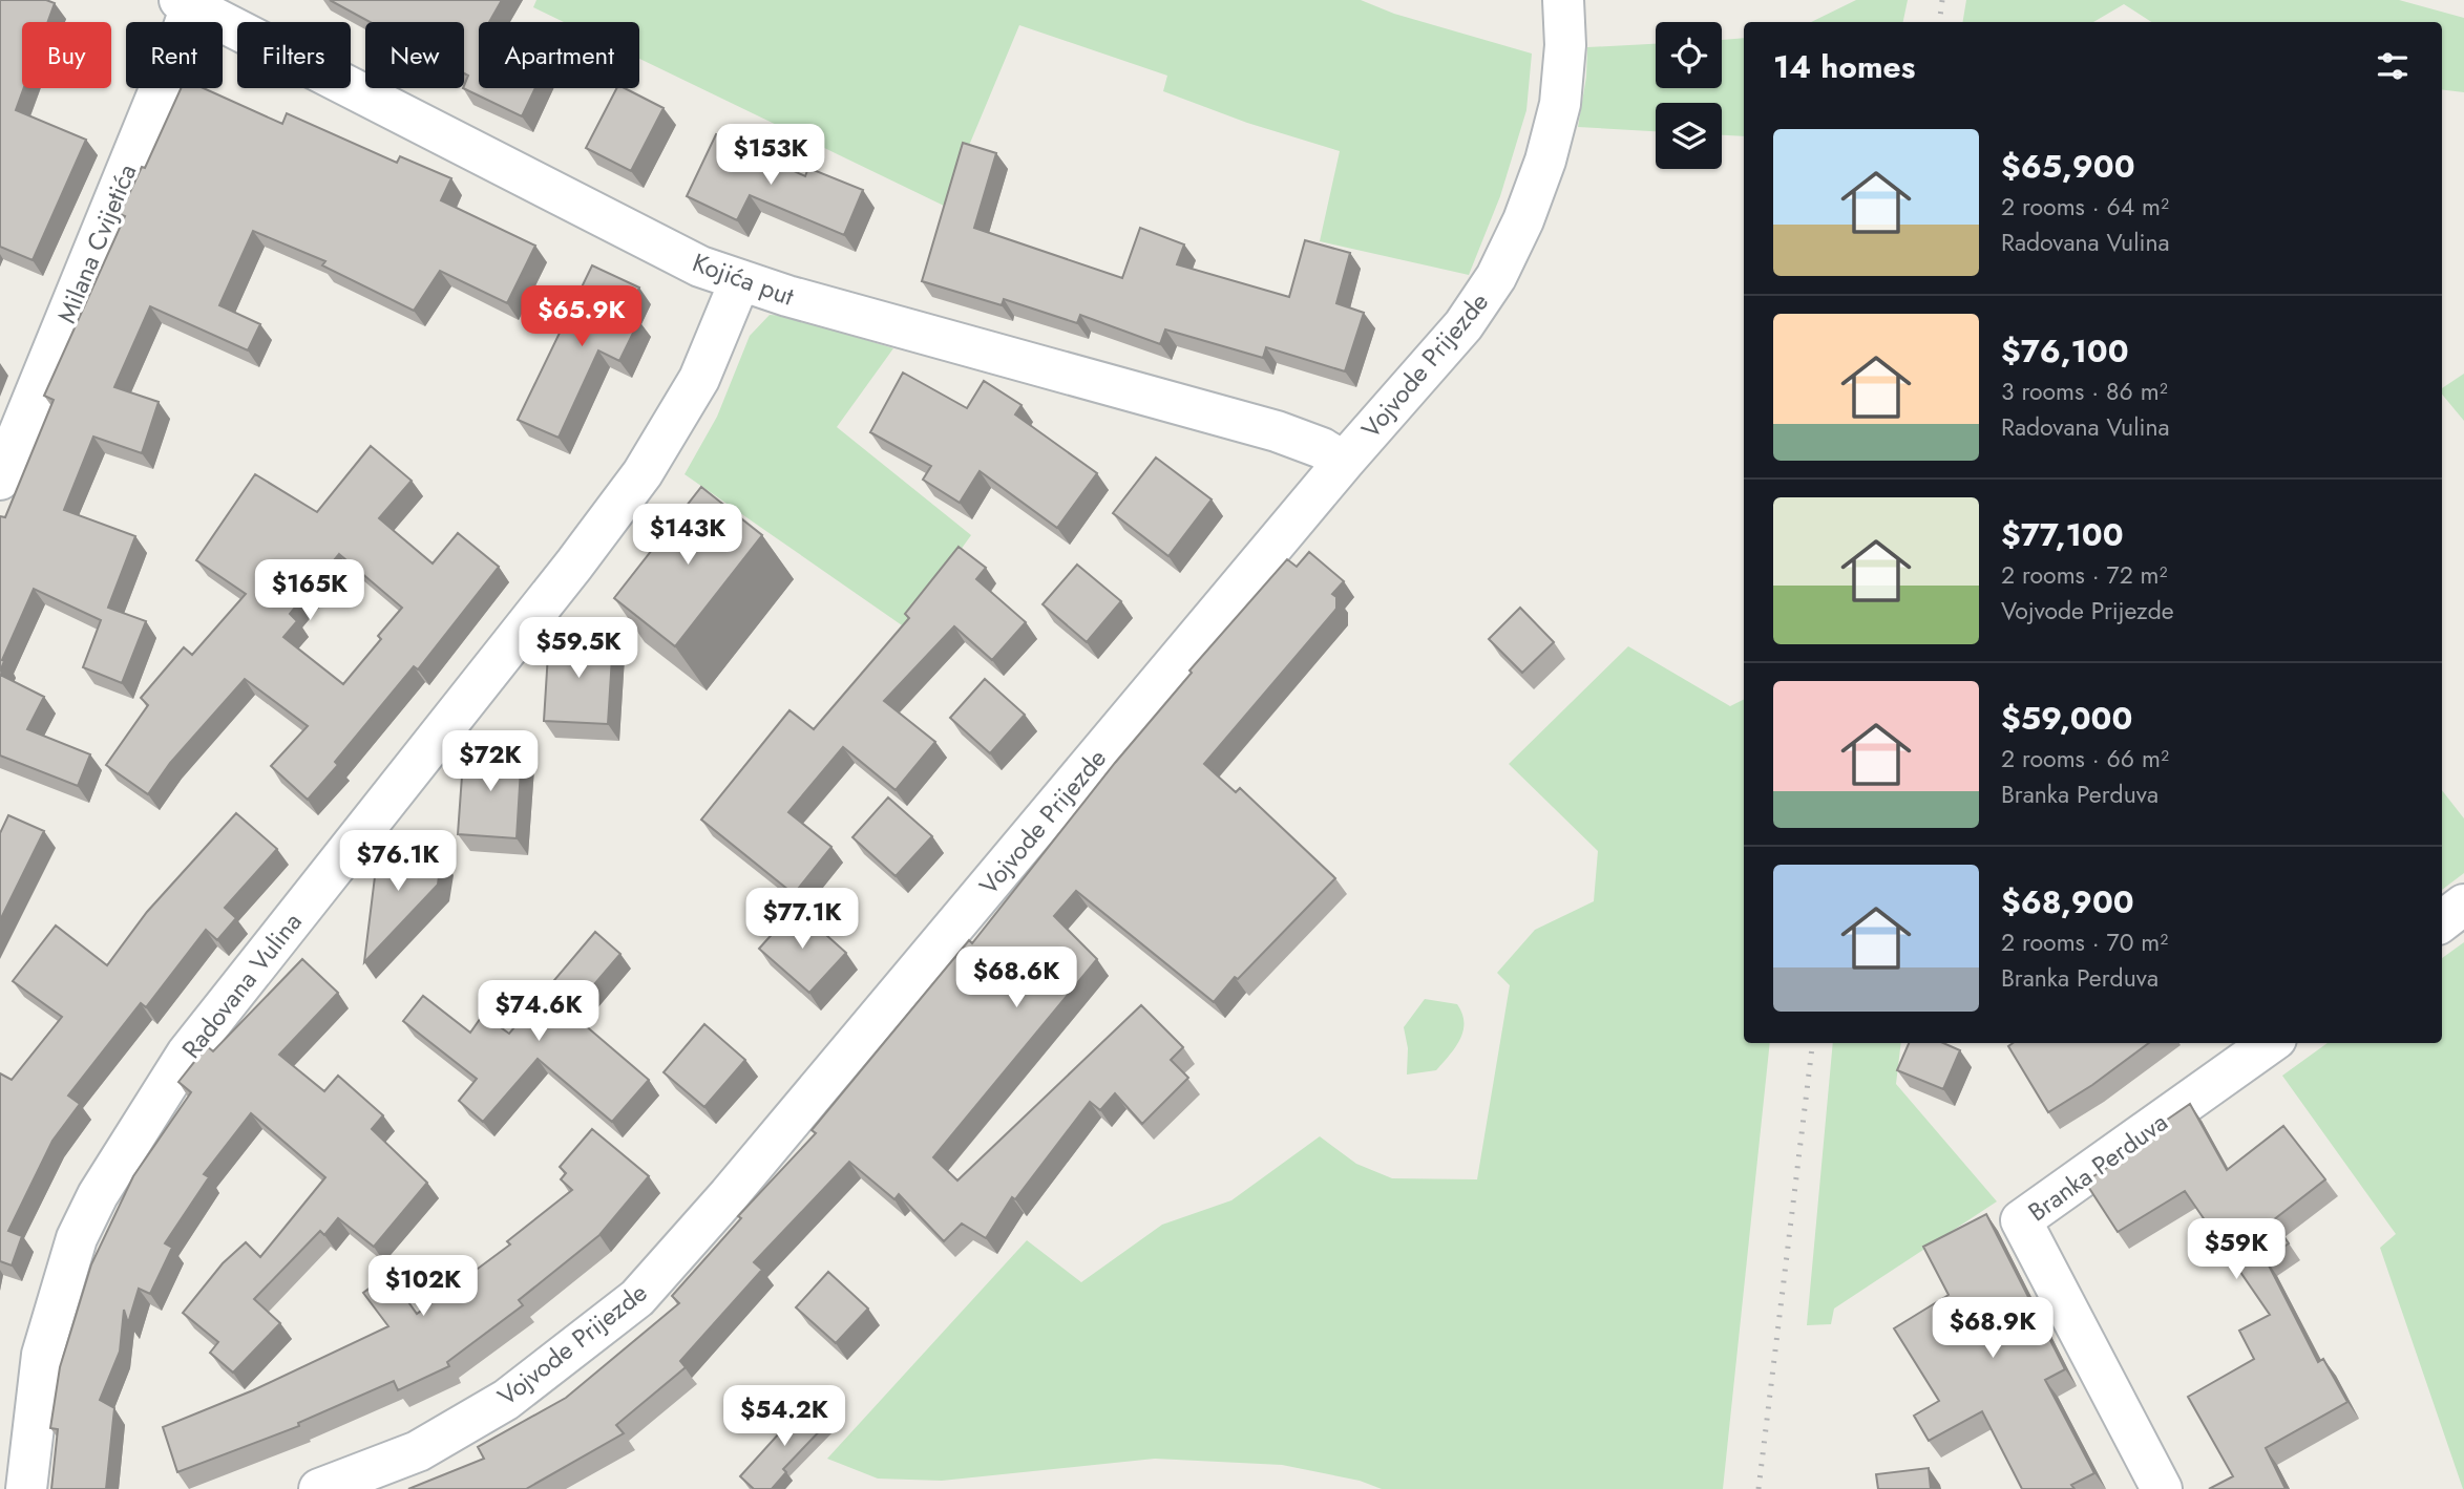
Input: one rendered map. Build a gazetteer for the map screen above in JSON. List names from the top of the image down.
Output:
{
  "streets": {
    "street": [
      "Milana Cvijetića",
      "Kojića put",
      "Vojvode Prijezde",
      "Radovana Vulina",
      "Branka Perduva"
    ]
  },
  "crossings": [
    ["Milana Cvijetića", "Kojića put"],
    ["Kojića put", "Vojvode Prijezde"],
    ["Kojića put", "Radovana Vulina"]
  ],
  "page": {
    "chip": [
      "Buy",
      "Rent",
      "Filters",
      "New",
      "Apartment"
    ],
    "heading": "14 homes",
    "list": [
      {
        "name": "$65,900",
        "note": "2 rooms · 64 m² · Radovana Vulina"
      },
      {
        "name": "$76,100",
        "note": "3 rooms · 86 m² · Radovana Vulina"
      },
      {
        "name": "$77,100",
        "note": "2 rooms · 72 m² · Vojvode Prijezde"
      },
      {
        "name": "$59,000",
        "note": "2 rooms · 66 m² · Branka Perduva"
      },
      {
        "name": "$68,900",
        "note": "2 rooms · 70 m² · Branka Perduva"
      }
    ],
    "price": [
      "$153K",
      "$65.9K",
      "$143K",
      "$165K",
      "$59.5K",
      "$72K",
      "$76.1K",
      "$77.1K",
      "$68.6K",
      "$74.6K",
      "$59K",
      "$102K",
      "$68.9K",
      "$54.2K"
    ]
  }
}
